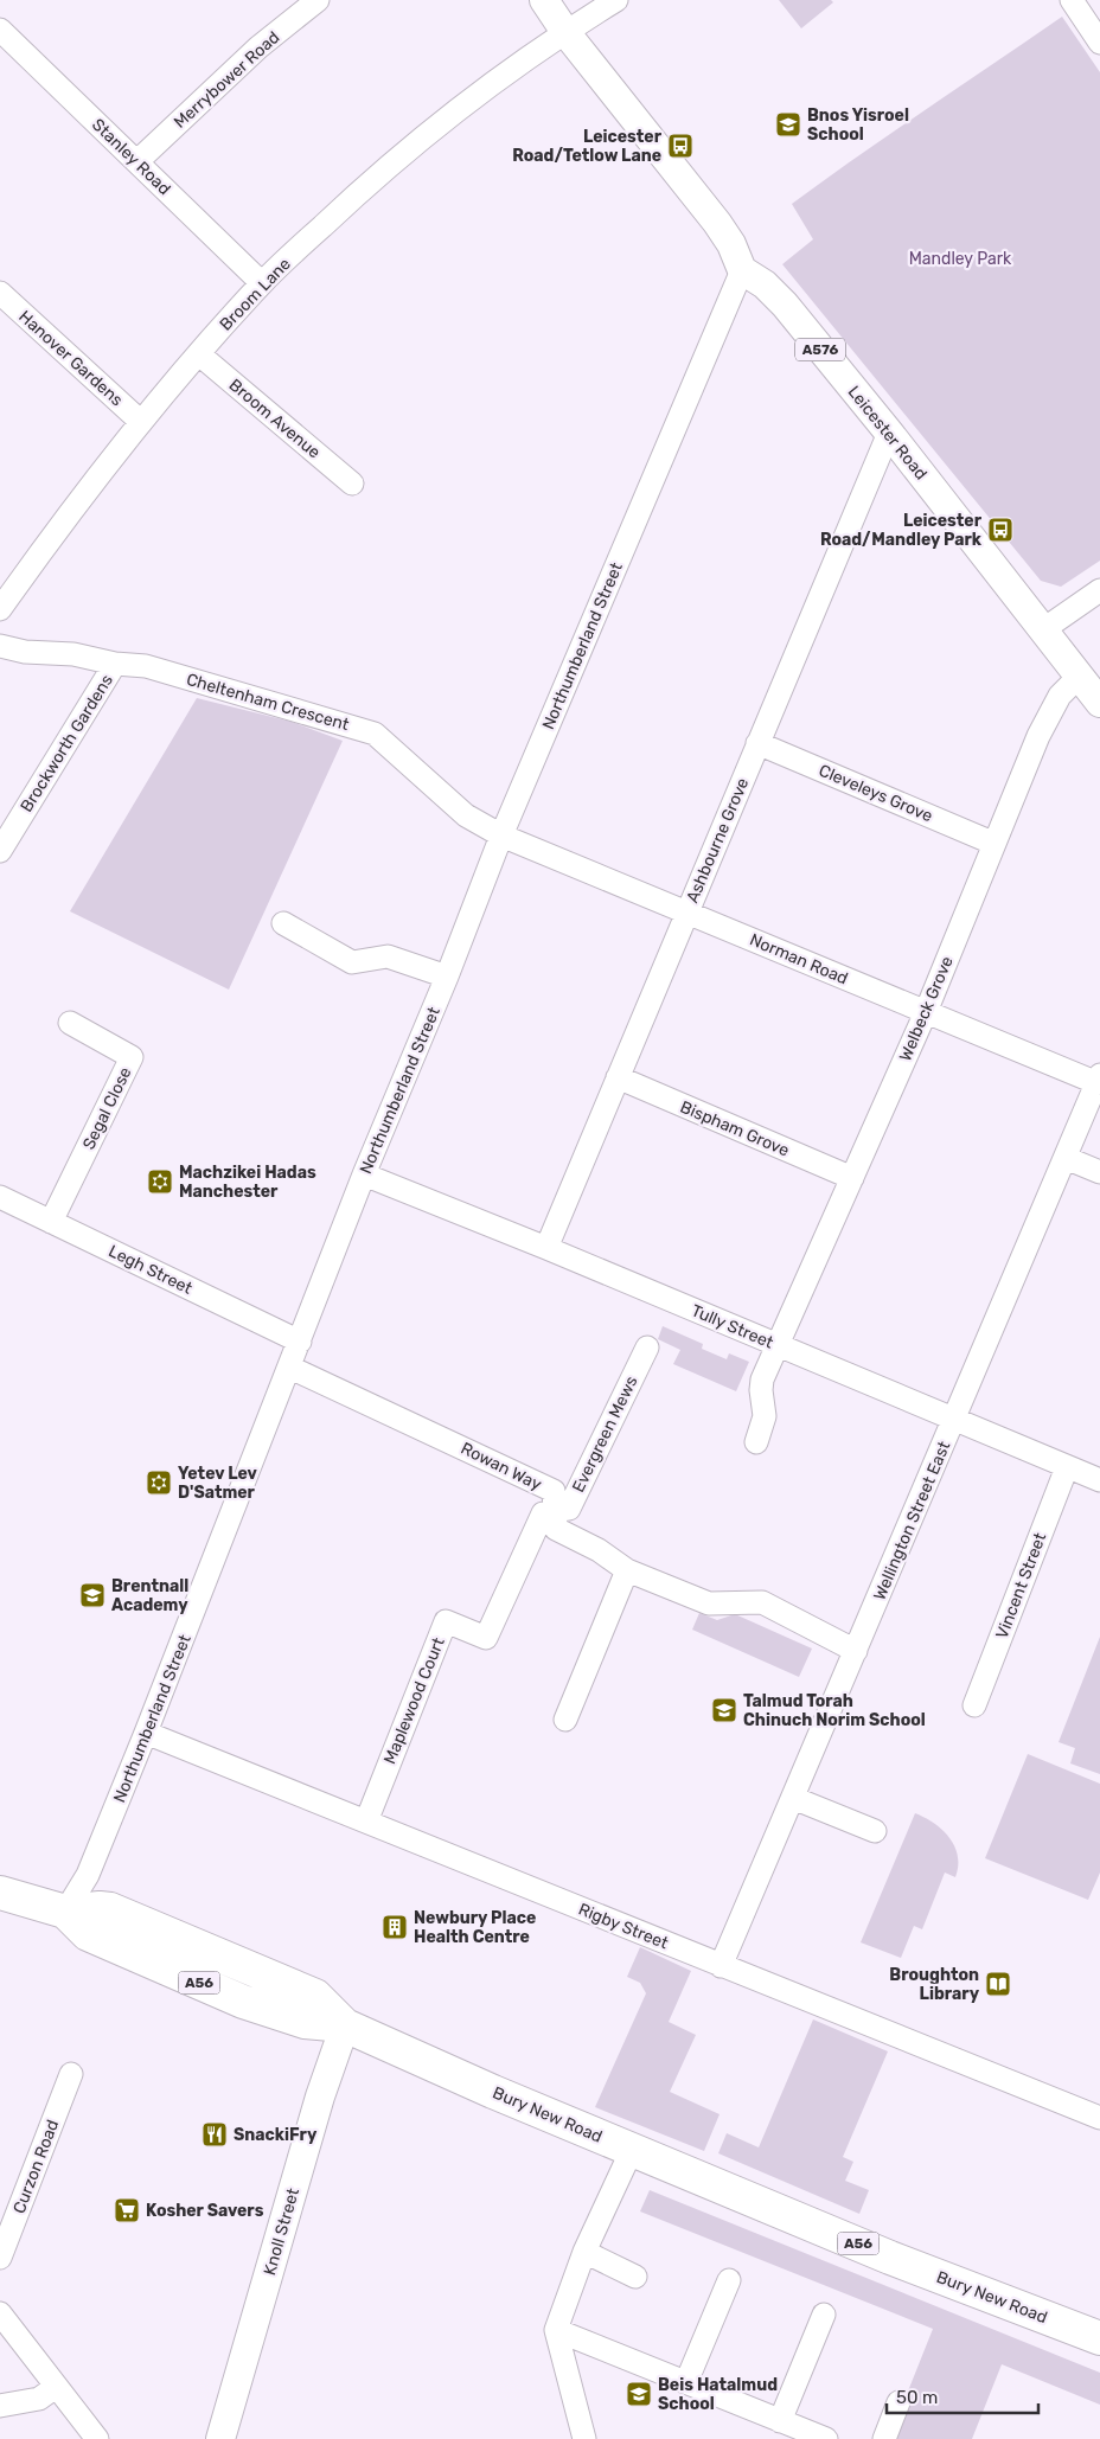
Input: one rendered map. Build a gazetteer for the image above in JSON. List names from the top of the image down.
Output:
{
  "streets": {
    "highway": ["A56", "Bury New Road"],
    "main road": ["A576", "Leicester Road", "Knoll Street"],
    "street": [
      "Merrybower Road",
      "Stanley Road",
      "Broom Lane",
      "Hanover Gardens",
      "Broom Avenue",
      "Northumberland Street",
      "Cheltenham Crescent",
      "Brockworth Gardens",
      "Cleveleys Grove",
      "Ashbourne Grove",
      "Norman Road",
      "Welbeck Grove",
      "Segal Close",
      "Bispham Grove",
      "Legh Street",
      "Tully Street",
      "Evergreen Mews",
      "Rowan Way",
      "Wellington Street East",
      "Vincent Street",
      "Maplewood Court",
      "Rigby Street",
      "Curzon Road"
    ]
  },
  "crossings": [
    ["Merrybower Road", "Stanley Road"],
    ["Stanley Road", "Broom Lane"],
    ["Broom Lane", "Hanover Gardens"],
    ["Broom Lane", "Broom Avenue"],
    ["Leicester Road", "Northumberland Street"],
    ["Leicester Road", "Ashbourne Grove"],
    ["Leicester Road", "Welbeck Grove"],
    ["Northumberland Street", "Cheltenham Crescent"],
    ["Northumberland Street", "Norman Road"],
    ["Northumberland Street", "Legh Street"],
    ["Northumberland Street", "Tully Street"],
    ["Northumberland Street", "Rowan Way"],
    ["Northumberland Street", "Rigby Street"],
    ["Northumberland Street", "A56"],
    ["Cheltenham Crescent", "Brockworth Gardens"],
    ["Cheltenham Crescent", "Norman Road"],
    ["Cleveleys Grove", "Ashbourne Grove"],
    ["Cleveleys Grove", "Welbeck Grove"],
    ["Ashbourne Grove", "Norman Road"],
    ["Ashbourne Grove", "Bispham Grove"],
    ["Ashbourne Grove", "Tully Street"],
    ["Norman Road", "Welbeck Grove"],
    ["Norman Road", "Wellington Street East"],
    ["Welbeck Grove", "Bispham Grove"],
    ["Welbeck Grove", "Tully Street"],
    ["Segal Close", "Legh Street"],
    ["Tully Street", "Wellington Street East"],
    ["Tully Street", "Vincent Street"],
    ["Evergreen Mews", "Rowan Way"],
    ["Evergreen Mews", "Maplewood Court"],
    ["Rowan Way", "Maplewood Court"],
    ["Wellington Street East", "Rigby Street"],
    ["Maplewood Court", "Rigby Street"],
    ["A56", "Bury New Road"],
    ["A56", "Knoll Street"],
    ["Bury New Road", "Knoll Street"]
  ],
  "parks": ["Mandley Park"],
  "places": {
    "school or university": [
      "Bnos Yisroel School",
      "Brentnall Academy",
      "Talmud Torah Chinuch Norim School",
      "Beis Hatalmud School"
    ],
    "bus stop": ["Leicester Road/Tetlow Lane", "Leicester Road/Mandley Park"],
    "synagogue": ["Machzikei Hadas Manchester", "Yetev Lev D'Satmer"],
    "building": ["Newbury Place Health Centre"],
    "library": ["Broughton Library"],
    "restaurant": ["SnackiFry"],
    "supermarket": ["Kosher Savers"]
  },
  "scale_bar": "50 m"
}
